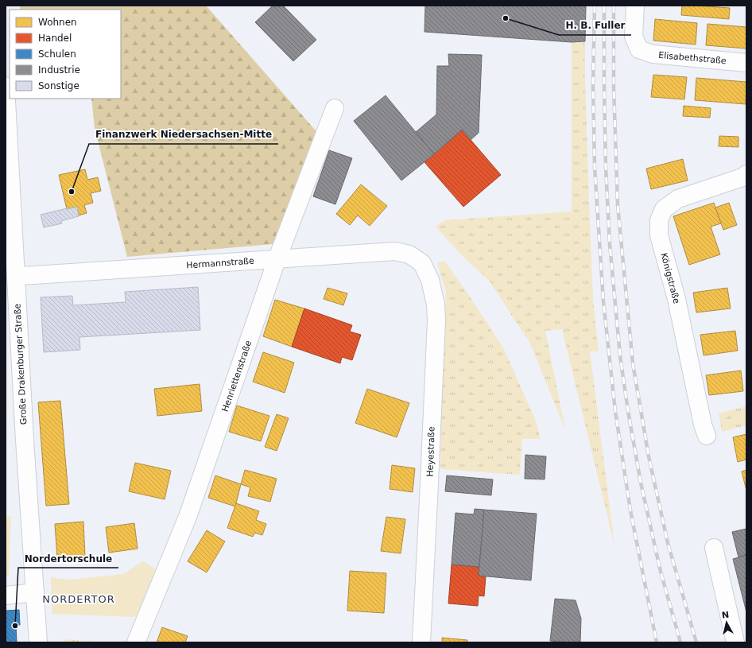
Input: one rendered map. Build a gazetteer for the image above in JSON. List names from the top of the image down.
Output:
{
  "streets": {
    "street": [
      "Elisabethstraße",
      "Hermannstraße",
      "Königstraße",
      "Große Drakenburger Straße",
      "Henriettenstraße",
      "Heyestraße"
    ]
  },
  "crossings": [
    ["Hermannstraße", "Große Drakenburger Straße"],
    ["Hermannstraße", "Henriettenstraße"],
    ["Hermannstraße", "Heyestraße"]
  ],
  "districts": ["NORDERTOR"],
  "places": ["H. B. Fuller", "Finanzwerk Niedersachsen-Mitte", "Nordertorschule"],
  "legend": [
    "Wohnen",
    "Handel",
    "Schulen",
    "Industrie",
    "Sonstige"
  ],
  "north": "top"
}
